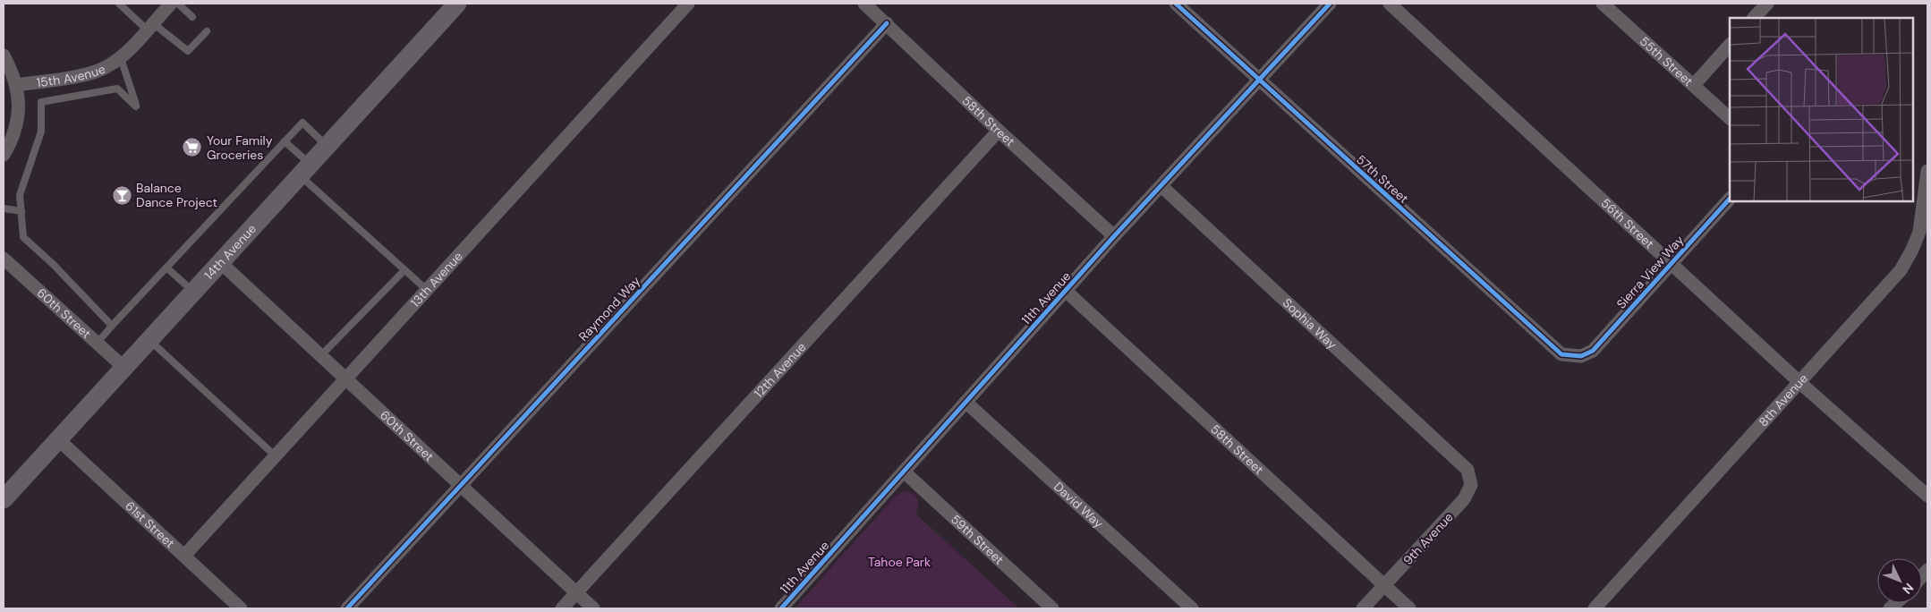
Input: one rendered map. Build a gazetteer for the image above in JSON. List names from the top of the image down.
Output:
{
  "streets": {
    "street": [
      "55th Street",
      "15th Avenue",
      "58th Street",
      "57th Street",
      "56th Street",
      "14th Avenue",
      "Sierra View Way",
      "13th Avenue",
      "11th Avenue",
      "Raymond Way",
      "60th Street",
      "Sophia Way",
      "12th Avenue",
      "8th Avenue",
      "David Way",
      "61st Street",
      "9th Avenue",
      "59th Street"
    ]
  },
  "crossings": [
    ["58th Street", "11th Avenue"],
    ["58th Street", "Raymond Way"],
    ["58th Street", "12th Avenue"],
    ["58th Street", "9th Avenue"],
    ["57th Street", "Sierra View Way"],
    ["57th Street", "11th Avenue"],
    ["56th Street", "Sierra View Way"],
    ["56th Street", "8th Avenue"],
    ["14th Avenue", "60th Street"],
    ["14th Avenue", "61st Street"],
    ["13th Avenue", "60th Street"],
    ["13th Avenue", "61st Street"],
    ["11th Avenue", "Sophia Way"],
    ["11th Avenue", "David Way"],
    ["11th Avenue", "59th Street"],
    ["Raymond Way", "60th Street"],
    ["60th Street", "12th Avenue"],
    ["Sophia Way", "9th Avenue"]
  ],
  "parks": ["Tahoe Park"],
  "places": {
    "supermarket": ["Your Family Groceries"],
    "bar": ["Balance Dance Project"]
  },
  "north": "bottom right"
}
